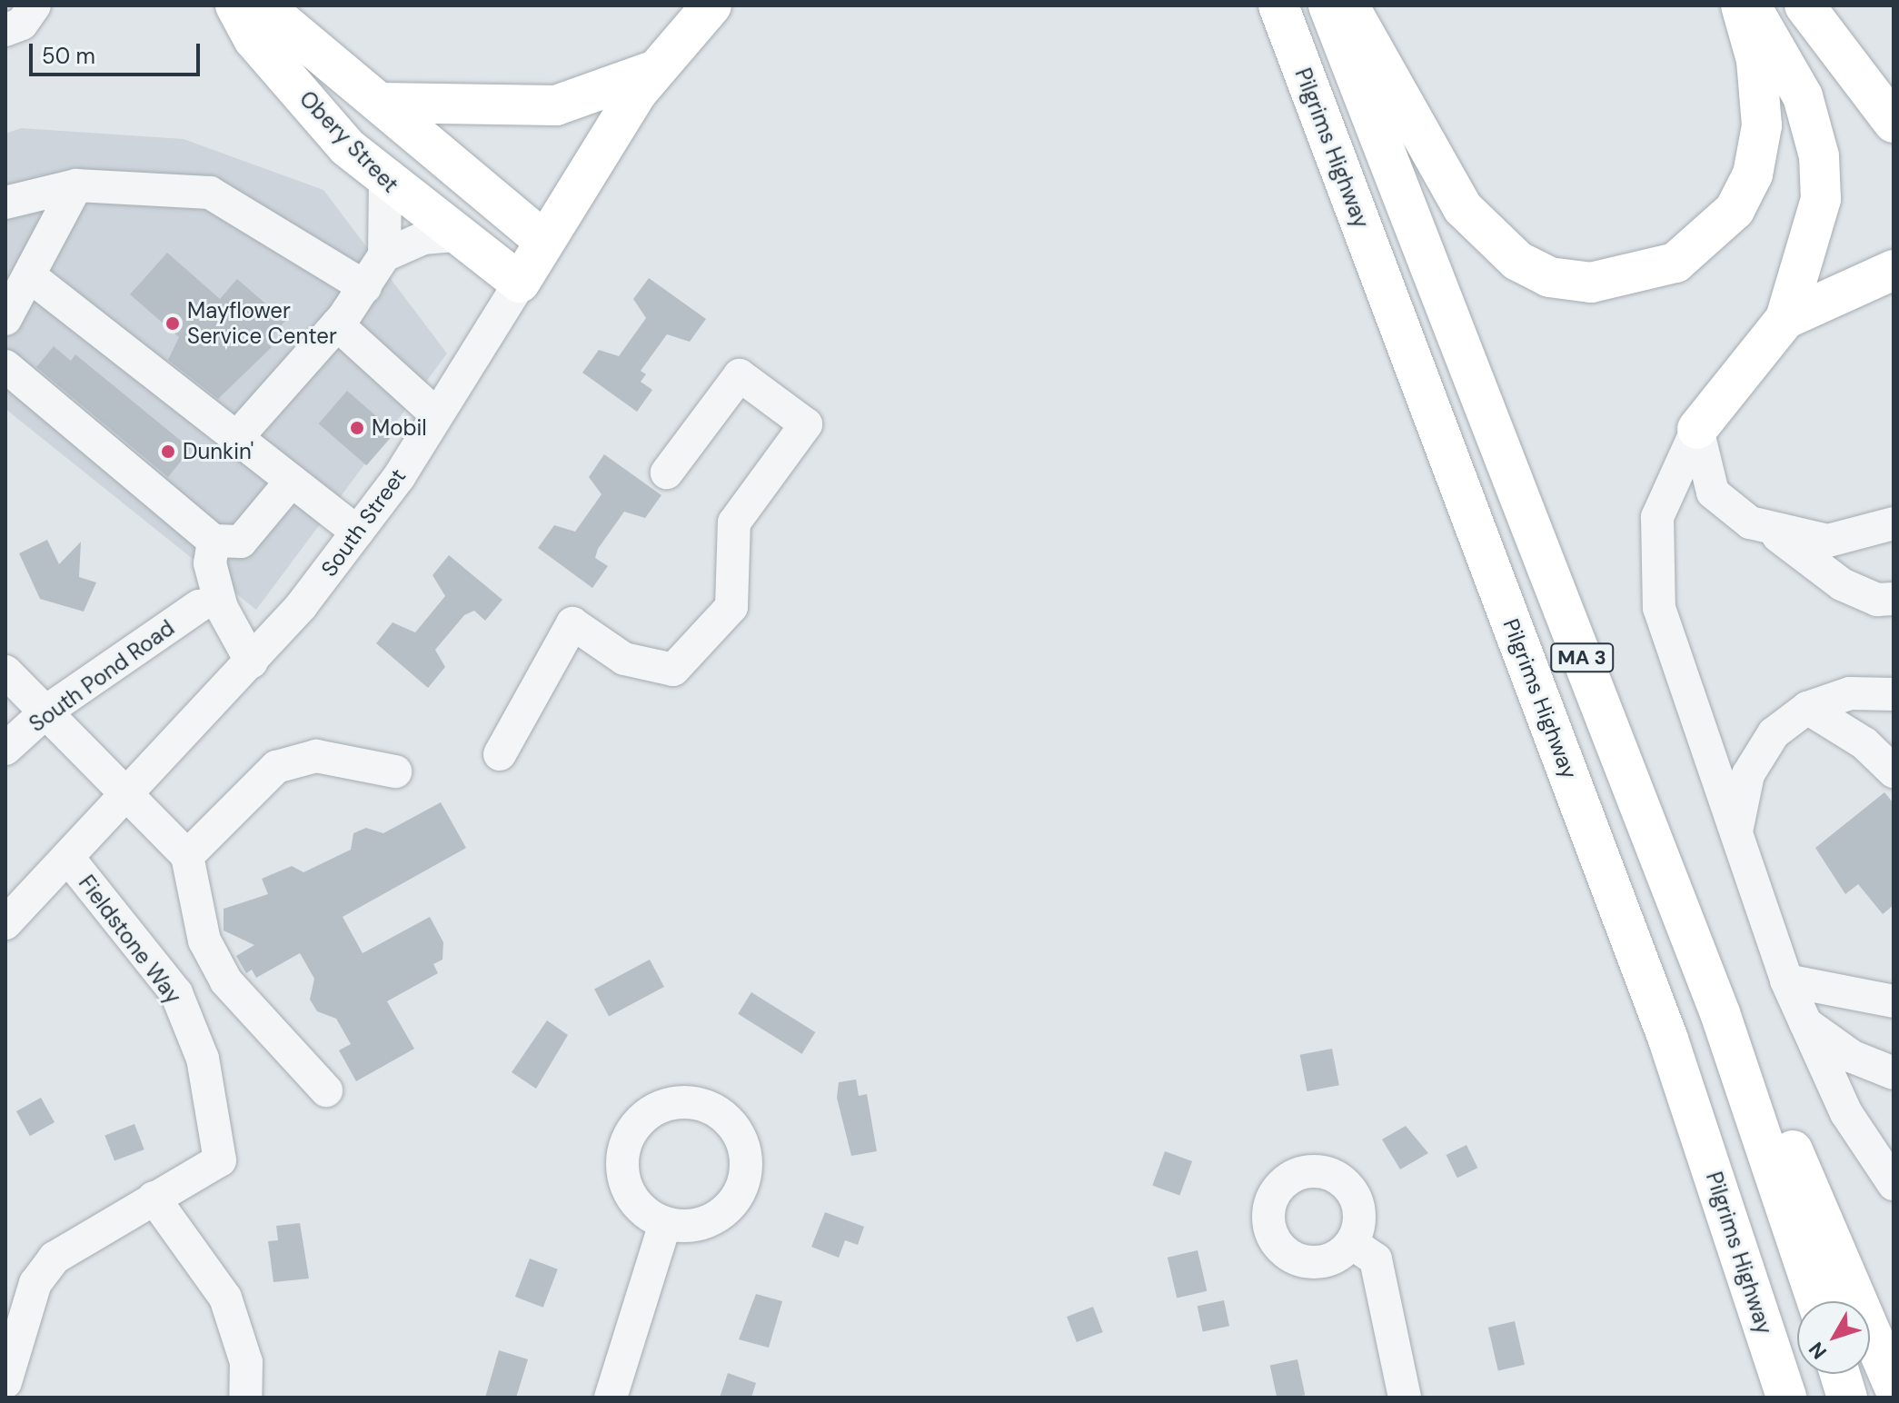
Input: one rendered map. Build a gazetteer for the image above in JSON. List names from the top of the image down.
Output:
{
  "streets": {
    "main road": [
      "Obery Street",
      "Pilgrims Highway",
      "South Street",
      "MA 3"
    ],
    "street": ["South Pond Road", "Fieldstone Way"]
  },
  "crossings": [
    ["Obery Street", "South Street"],
    ["South Street", "Fieldstone Way"]
  ],
  "places": ["Mayflower Service Center", "Mobil", "Dunkin'"],
  "scale_bar": "50 m",
  "north": "bottom left"
}
